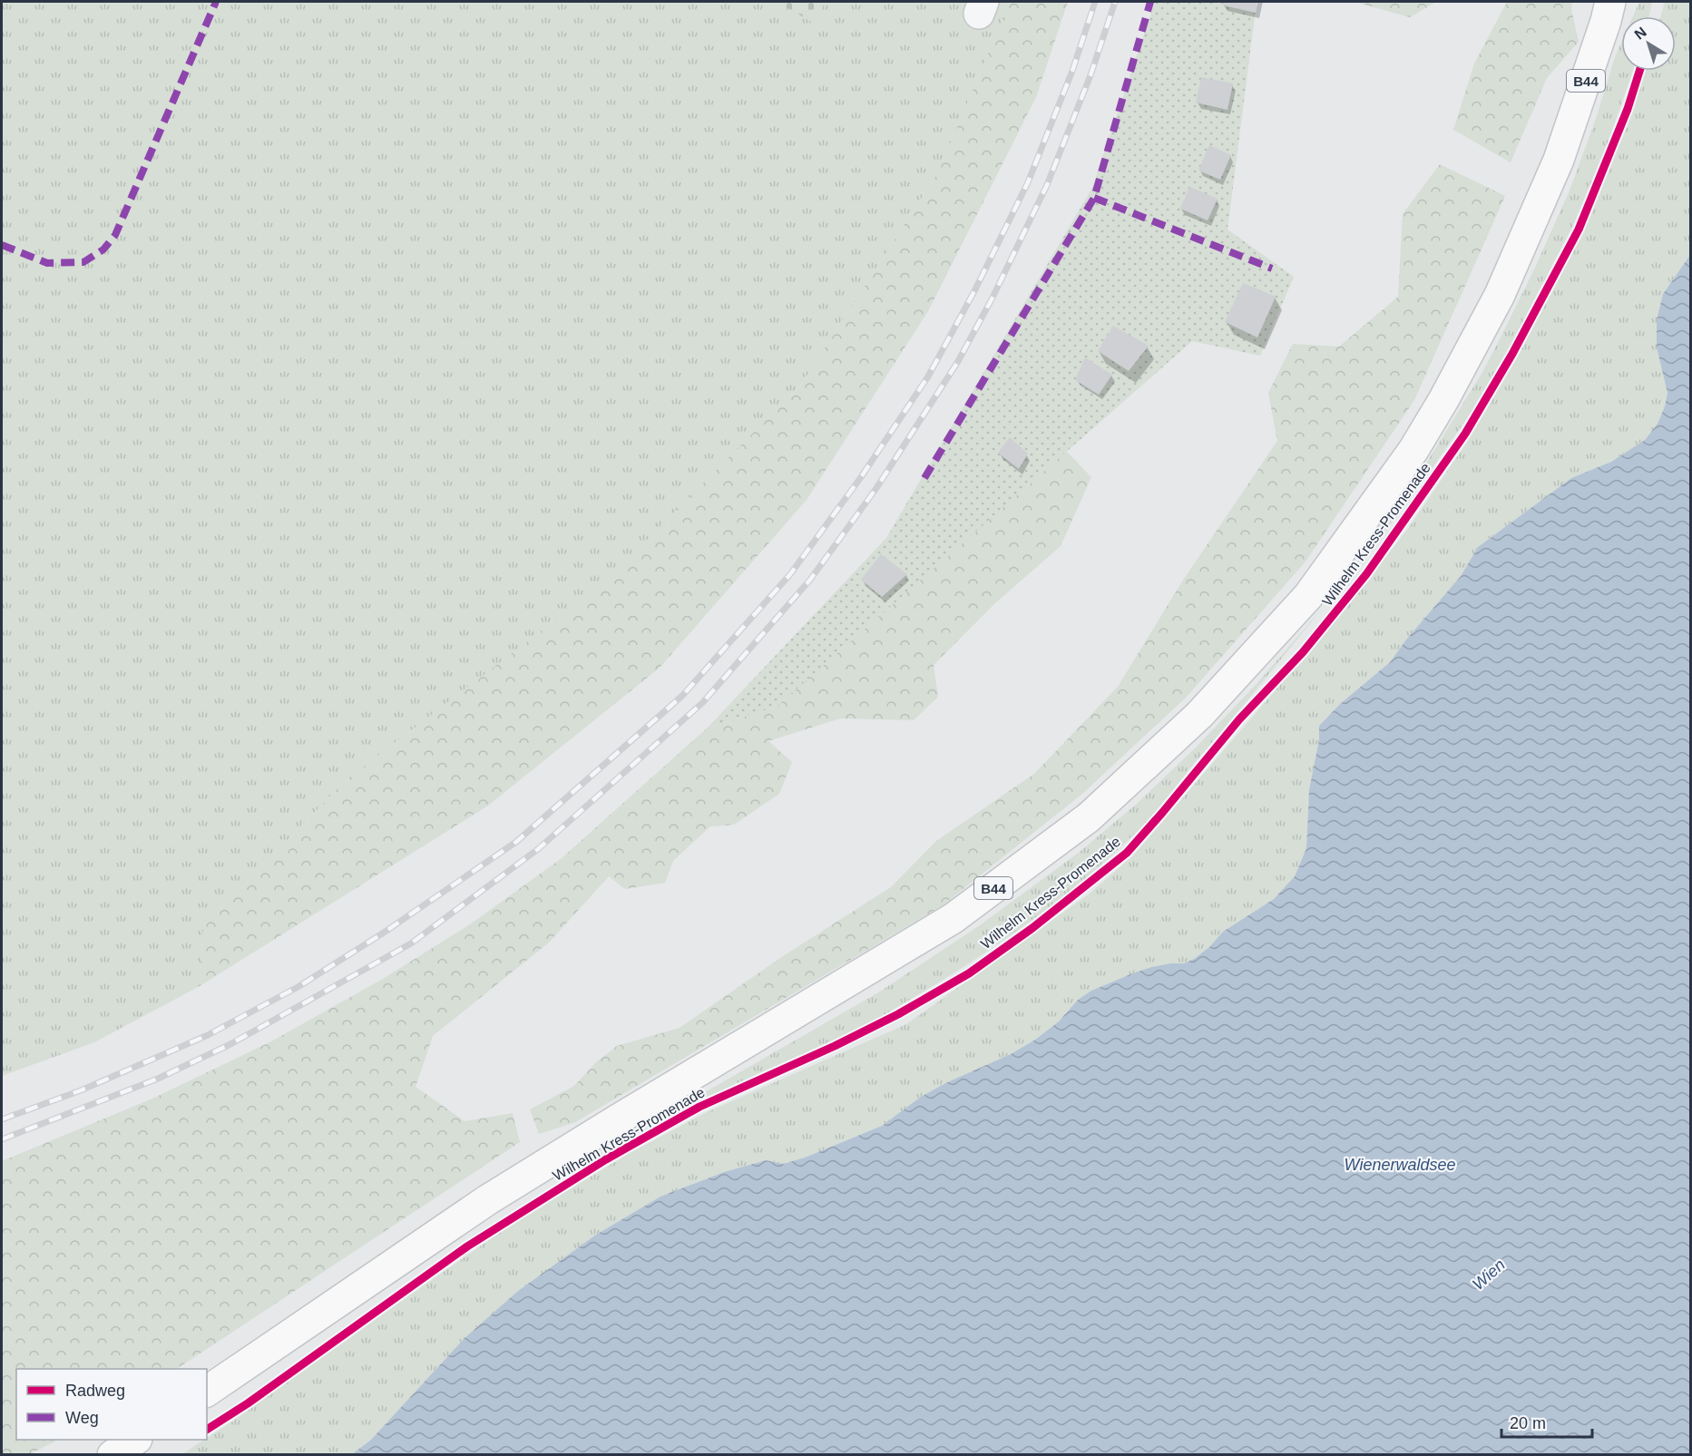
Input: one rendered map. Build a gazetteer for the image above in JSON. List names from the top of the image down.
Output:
{
  "streets": {
    "main road": ["B44"],
    "cycle path": ["Wilhelm Kress-Promenade"]
  },
  "water": ["Wienerwaldsee", "Wien"],
  "legend": ["Radweg", "Weg"],
  "scale_bar": "20 m",
  "north": "top left"
}
